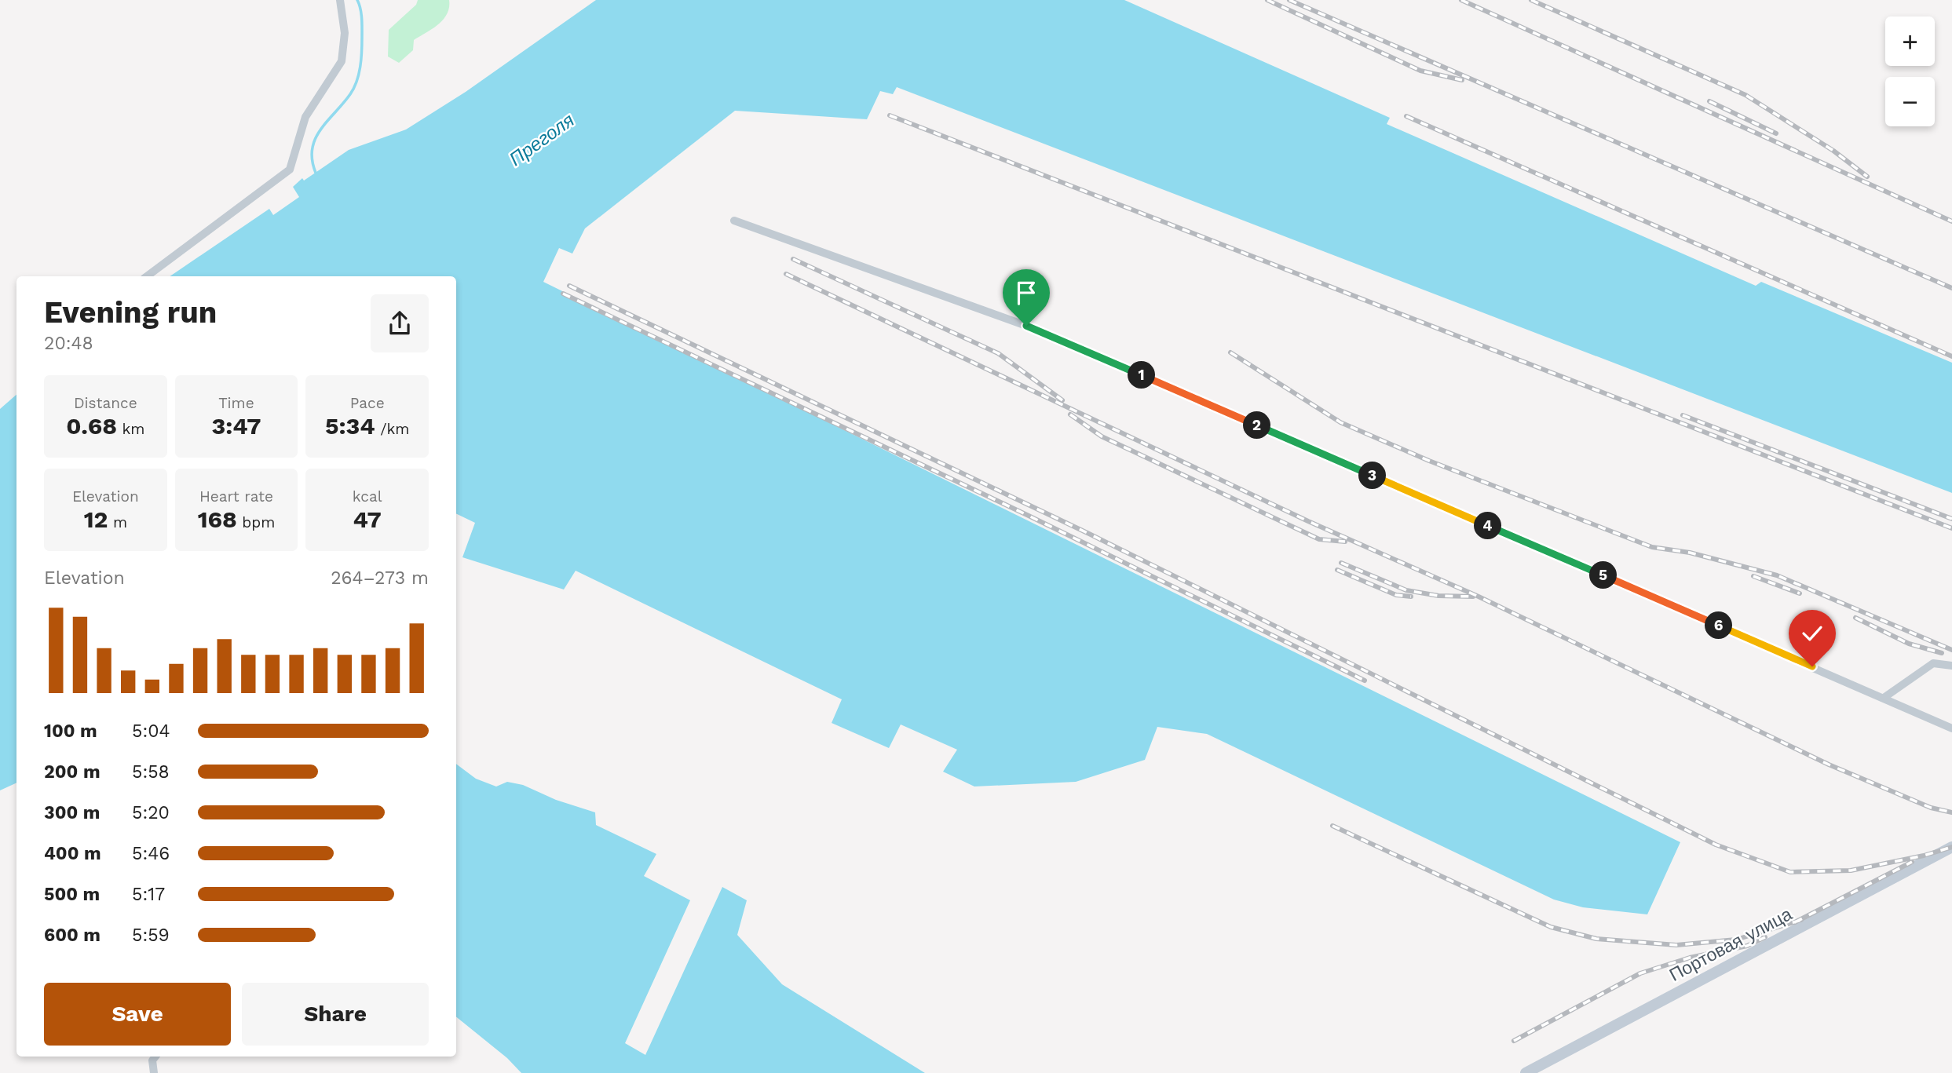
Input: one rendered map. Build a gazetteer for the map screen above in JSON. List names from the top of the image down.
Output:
{
  "streets": {
    "main road": ["Портовая улица"]
  },
  "water": ["Преголя"],
  "page": {
    "map_buttons": ["+", "−"],
    "heading": ["Evening run", "20:48"],
    "pins": [
      "1",
      "2",
      "3",
      "4",
      "5",
      "6"
    ],
    "stats": [
      ["Distance", "0.68 km"],
      ["Time", "3:47"],
      ["Pace", "5:34 /km"],
      ["Elevation", "12 m"],
      ["Heart rate", "168 bpm"],
      ["kcal", "47"]
    ],
    "chart": ["Elevation", "264–273 m"],
    "list": [
      {
        "name": "100 m",
        "note": "5:04"
      },
      {
        "name": "200 m",
        "note": "5:58"
      },
      {
        "name": "300 m",
        "note": "5:20"
      },
      {
        "name": "400 m",
        "note": "5:46"
      },
      {
        "name": "500 m",
        "note": "5:17"
      },
      {
        "name": "600 m",
        "note": "5:59"
      }
    ],
    "buttons": ["Save", "Share"]
  }
}
